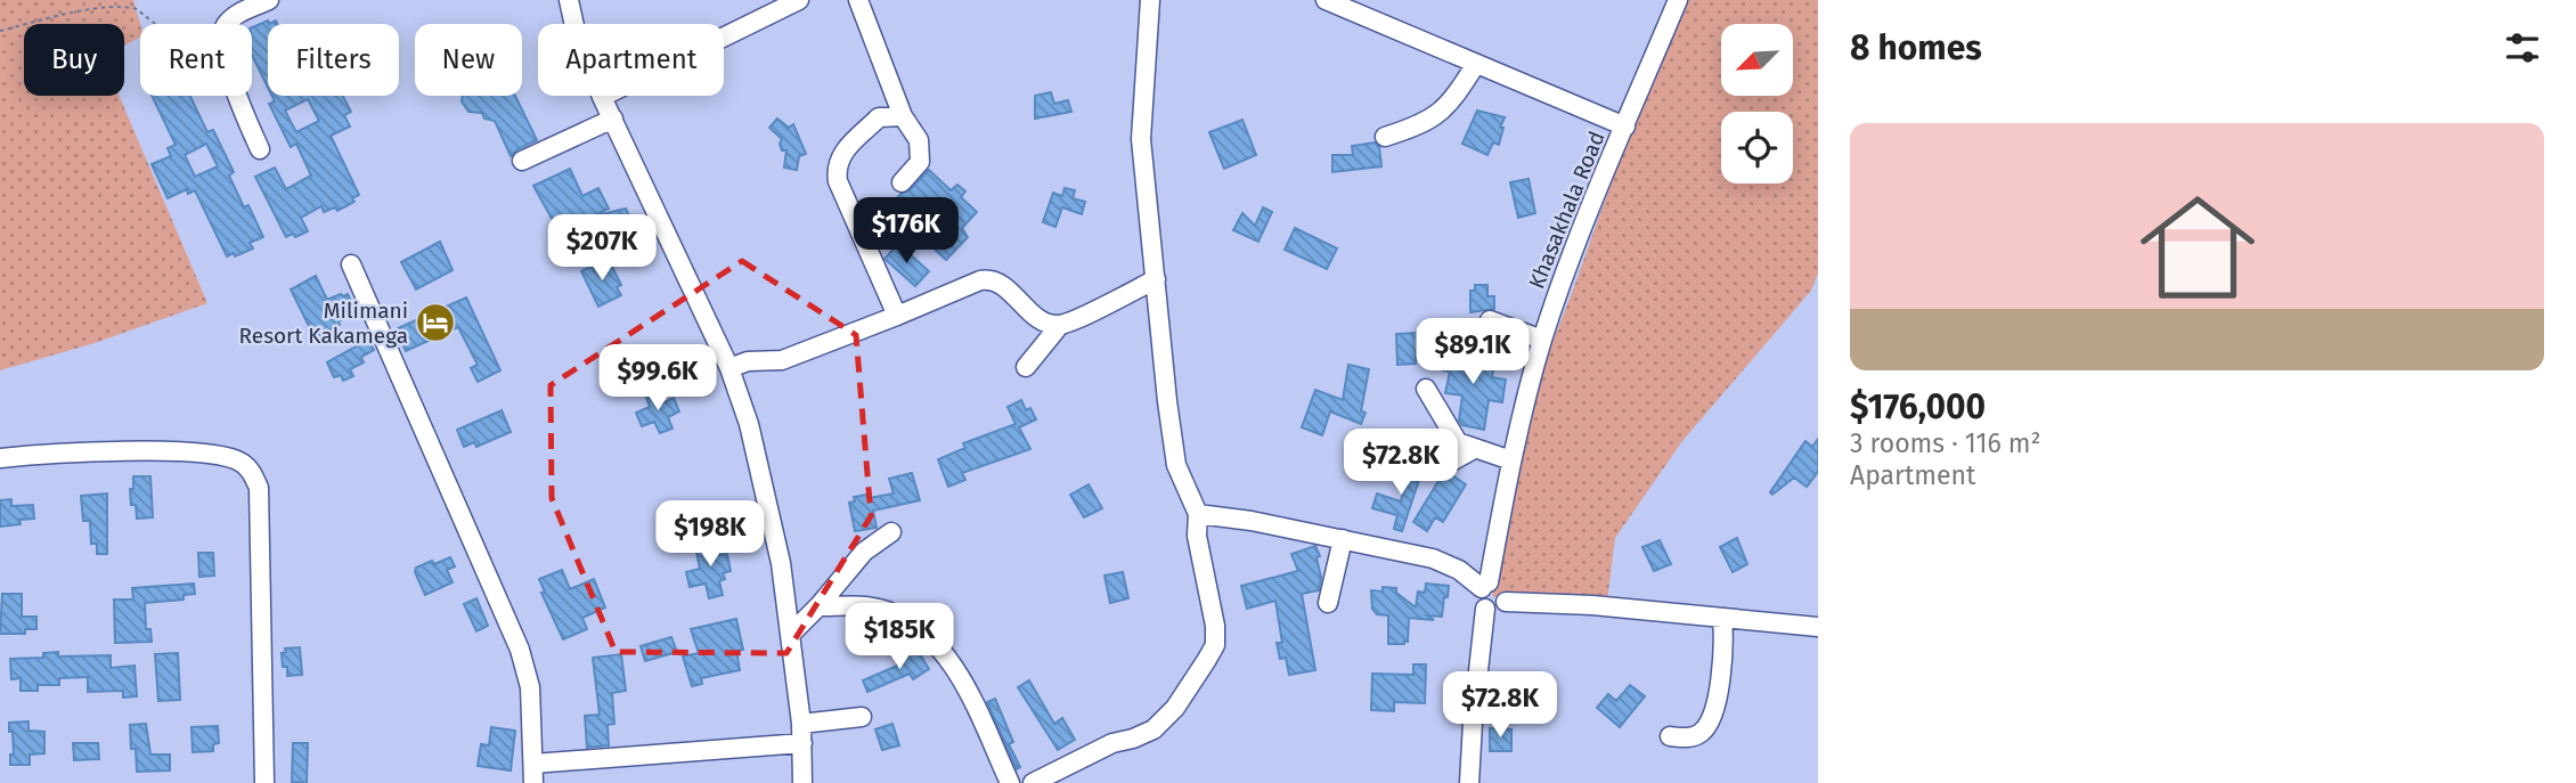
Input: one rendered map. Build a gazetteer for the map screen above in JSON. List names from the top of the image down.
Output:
{
  "streets": {
    "street": ["Khasakhala Road"]
  },
  "places": {
    "hotel": ["Milimani Resort Kakamega"]
  },
  "north": "bottom left",
  "page": {
    "heading": "8 homes",
    "chip": [
      "Buy",
      "Rent",
      "Filters",
      "New",
      "Apartment"
    ],
    "list": [
      {
        "name": "$176,000",
        "note": "3 rooms · 116 m² · Apartment"
      }
    ],
    "price": [
      "$176K",
      "$207K",
      "$89.1K",
      "$99.6K",
      "$72.8K",
      "$198K",
      "$185K",
      "$72.8K"
    ]
  }
}
